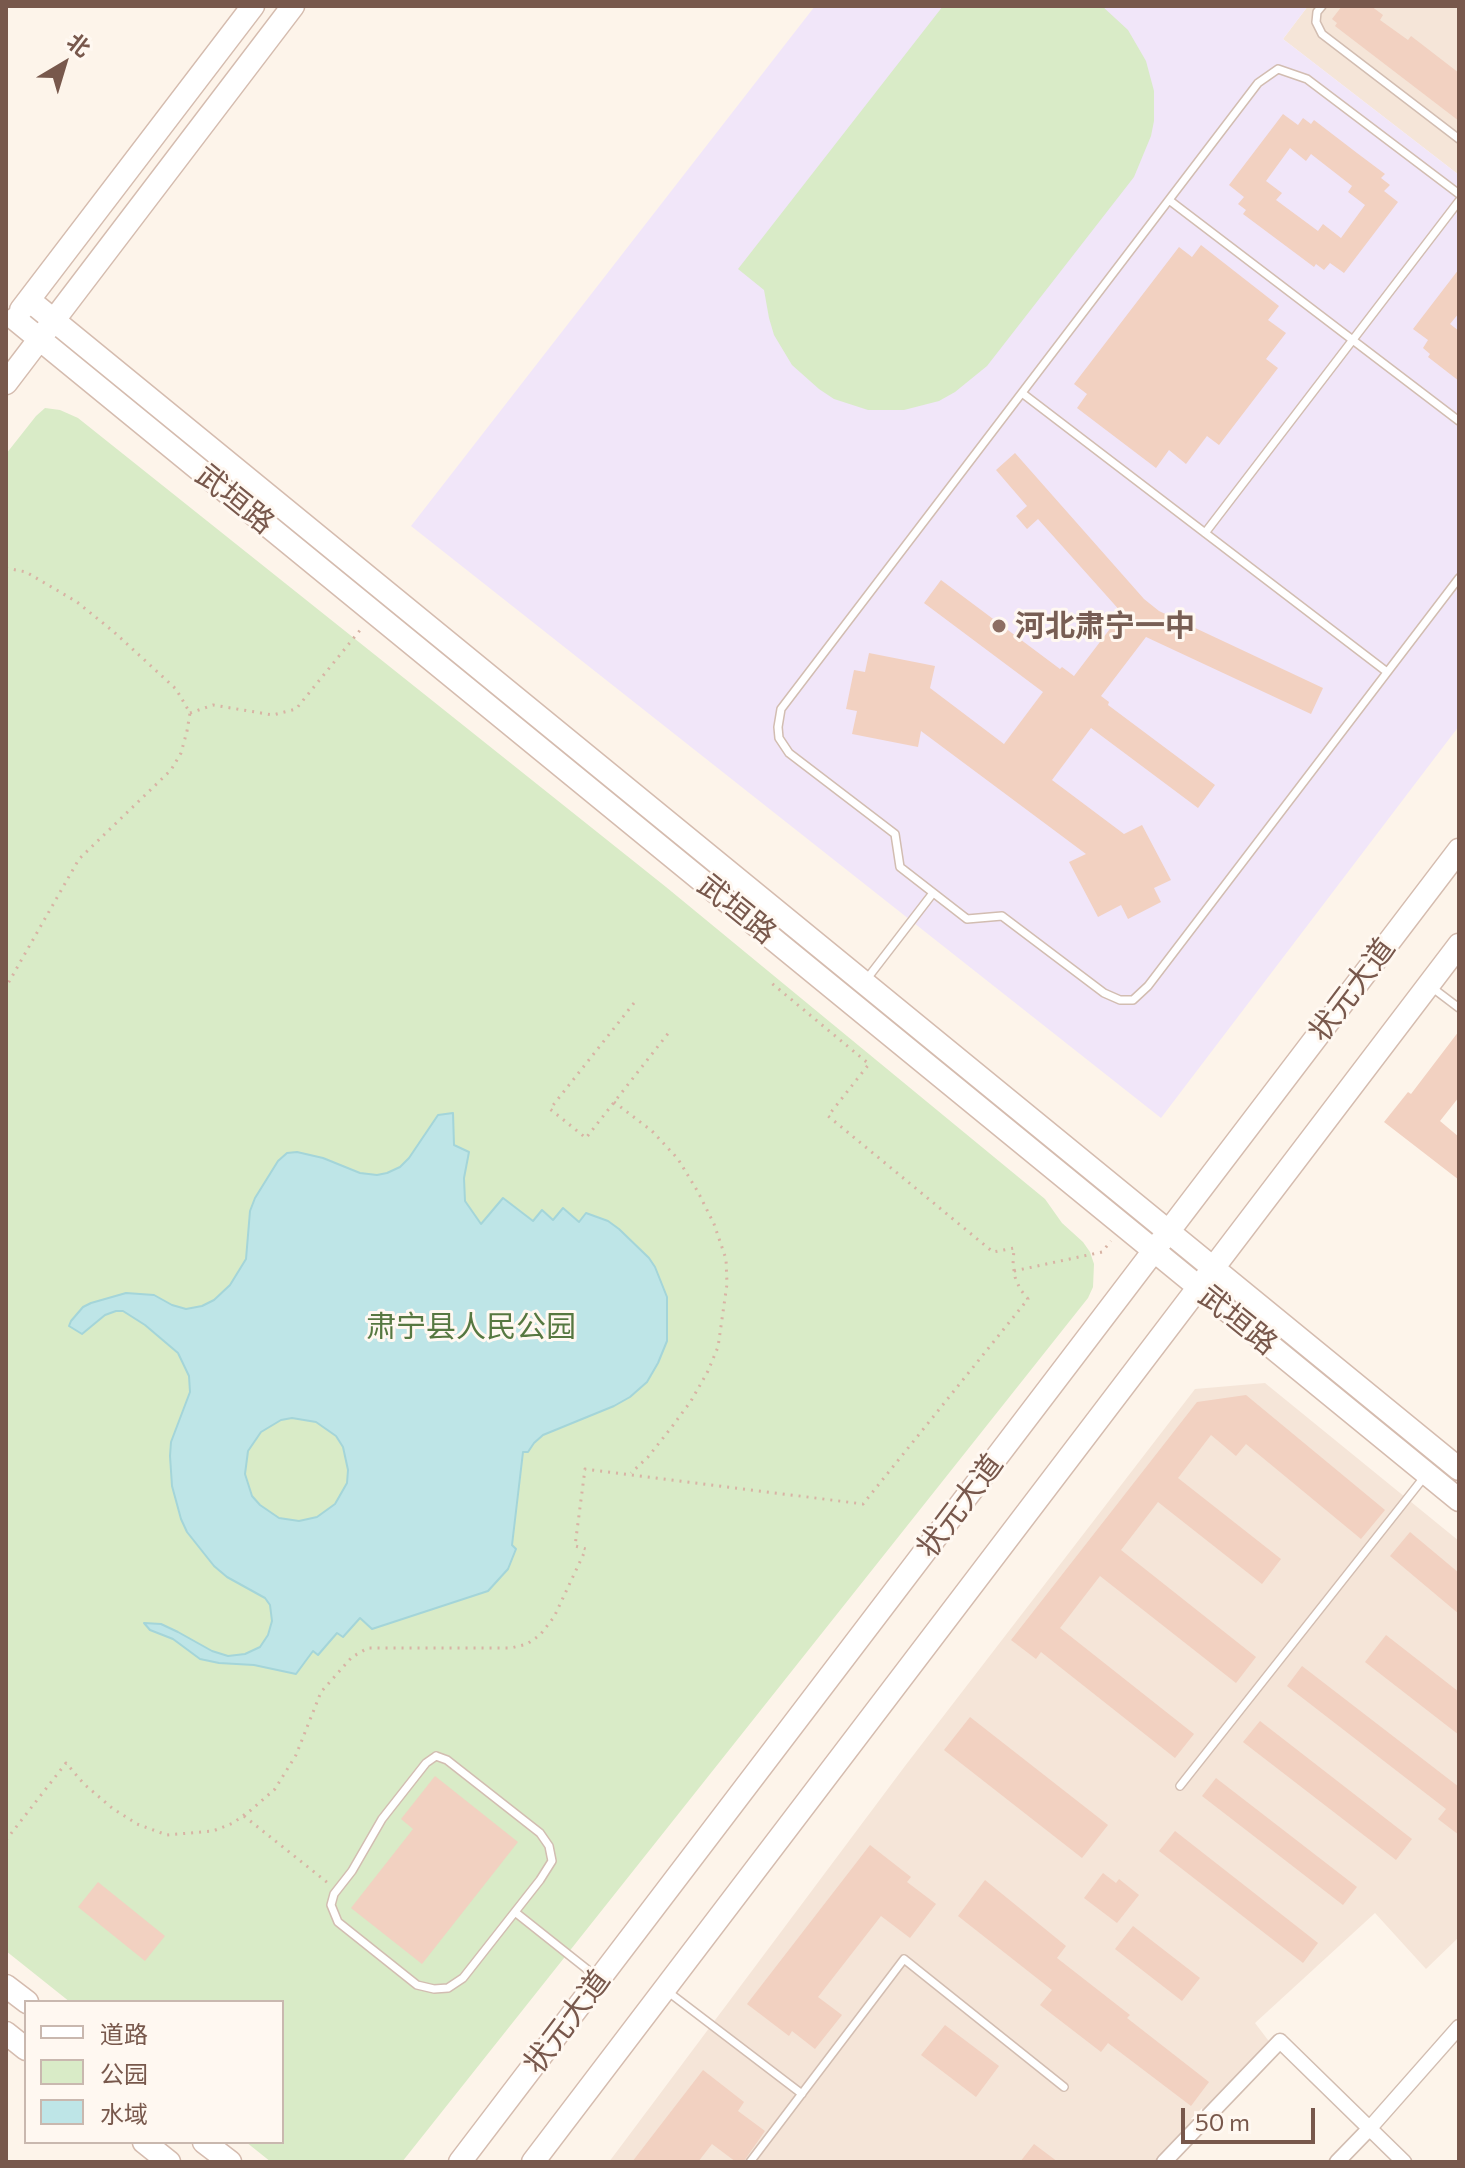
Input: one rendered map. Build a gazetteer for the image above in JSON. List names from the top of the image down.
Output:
{
  "streets": {
    "main road": ["武垣路", "状元大道"]
  },
  "crossings": [
    ["武垣路", "状元大道"]
  ],
  "parks": ["肃宁县人民公园"],
  "places": ["河北肃宁一中"],
  "legend": ["道路", "公园", "水域"],
  "scale_bar": "50 m",
  "north": "top right"
}
